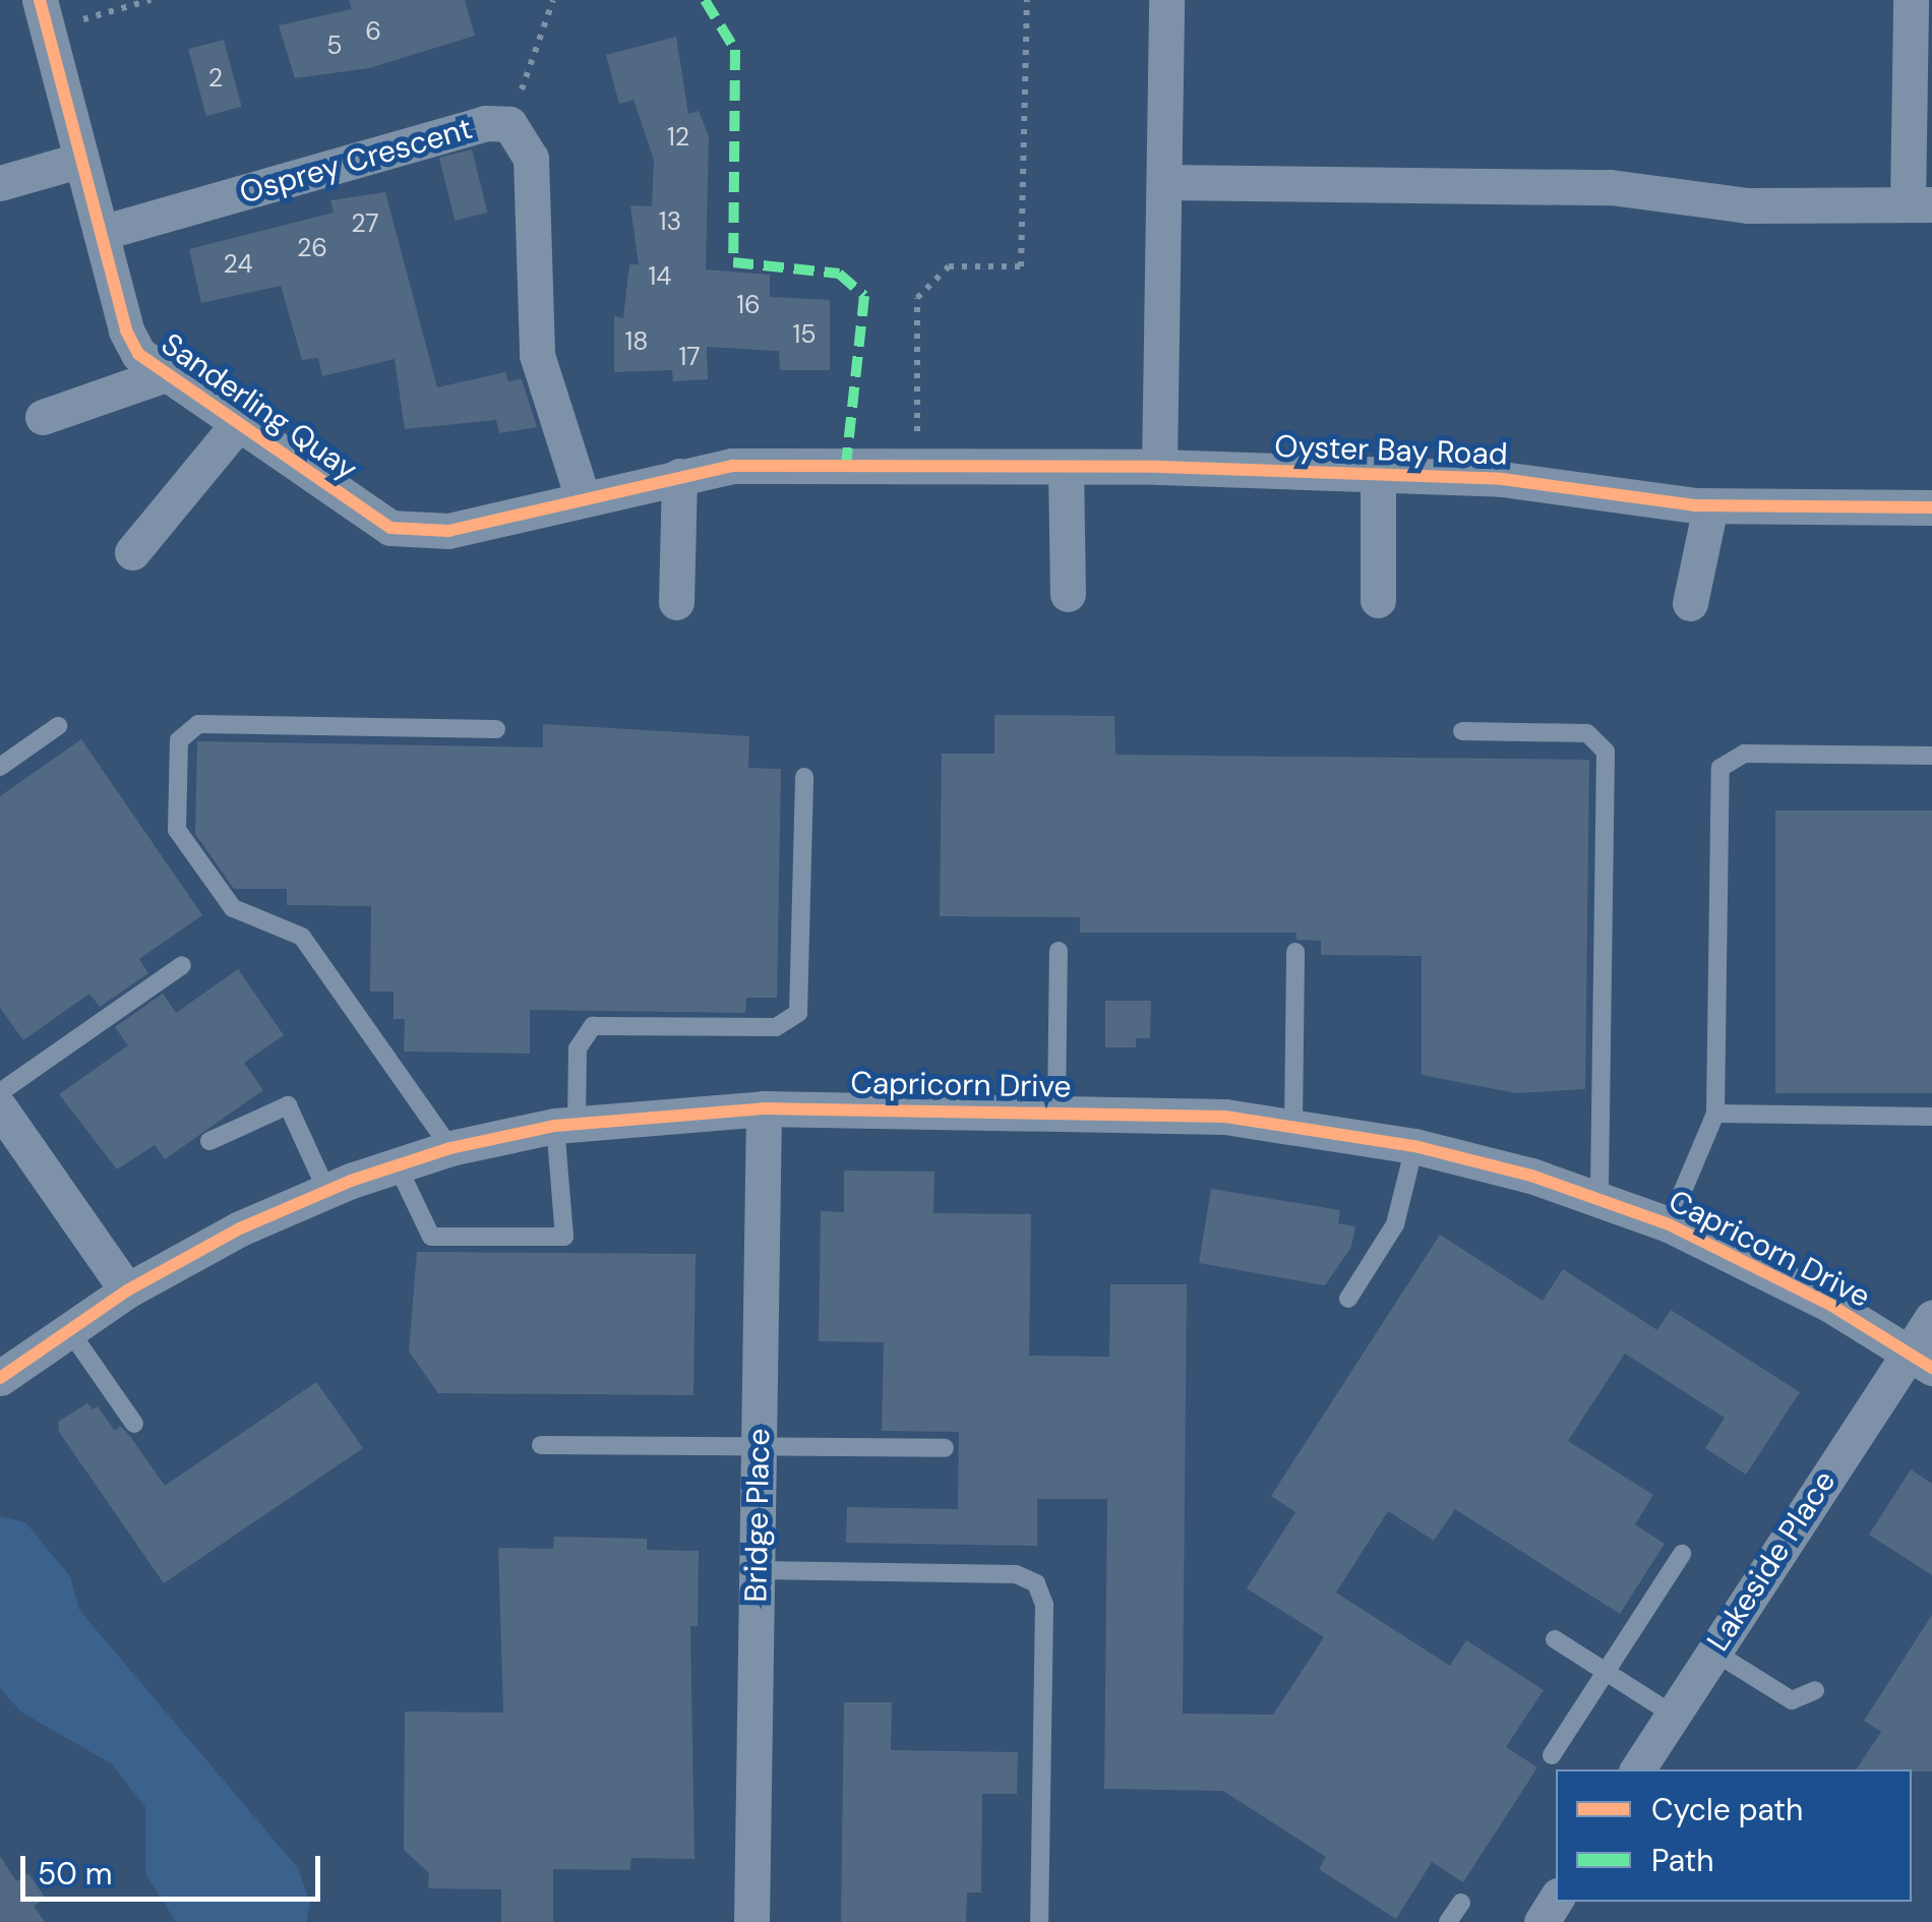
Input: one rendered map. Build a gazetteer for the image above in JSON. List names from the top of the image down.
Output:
{
  "streets": {
    "street": [
      "Osprey Crescent",
      "Sanderling Quay",
      "Oyster Bay Road",
      "Capricorn Drive",
      "Bridge Place",
      "Lakeside Place"
    ]
  },
  "crossings": [
    ["Osprey Crescent", "Sanderling Quay"],
    ["Capricorn Drive", "Bridge Place"],
    ["Capricorn Drive", "Lakeside Place"]
  ],
  "house_numbers": [
    "6",
    "5",
    "2",
    "12",
    "13",
    "27",
    "26",
    "24",
    "14",
    "16",
    "15",
    "18",
    "17"
  ],
  "legend": ["Cycle path", "Path"],
  "scale_bar": "50 m"
}
